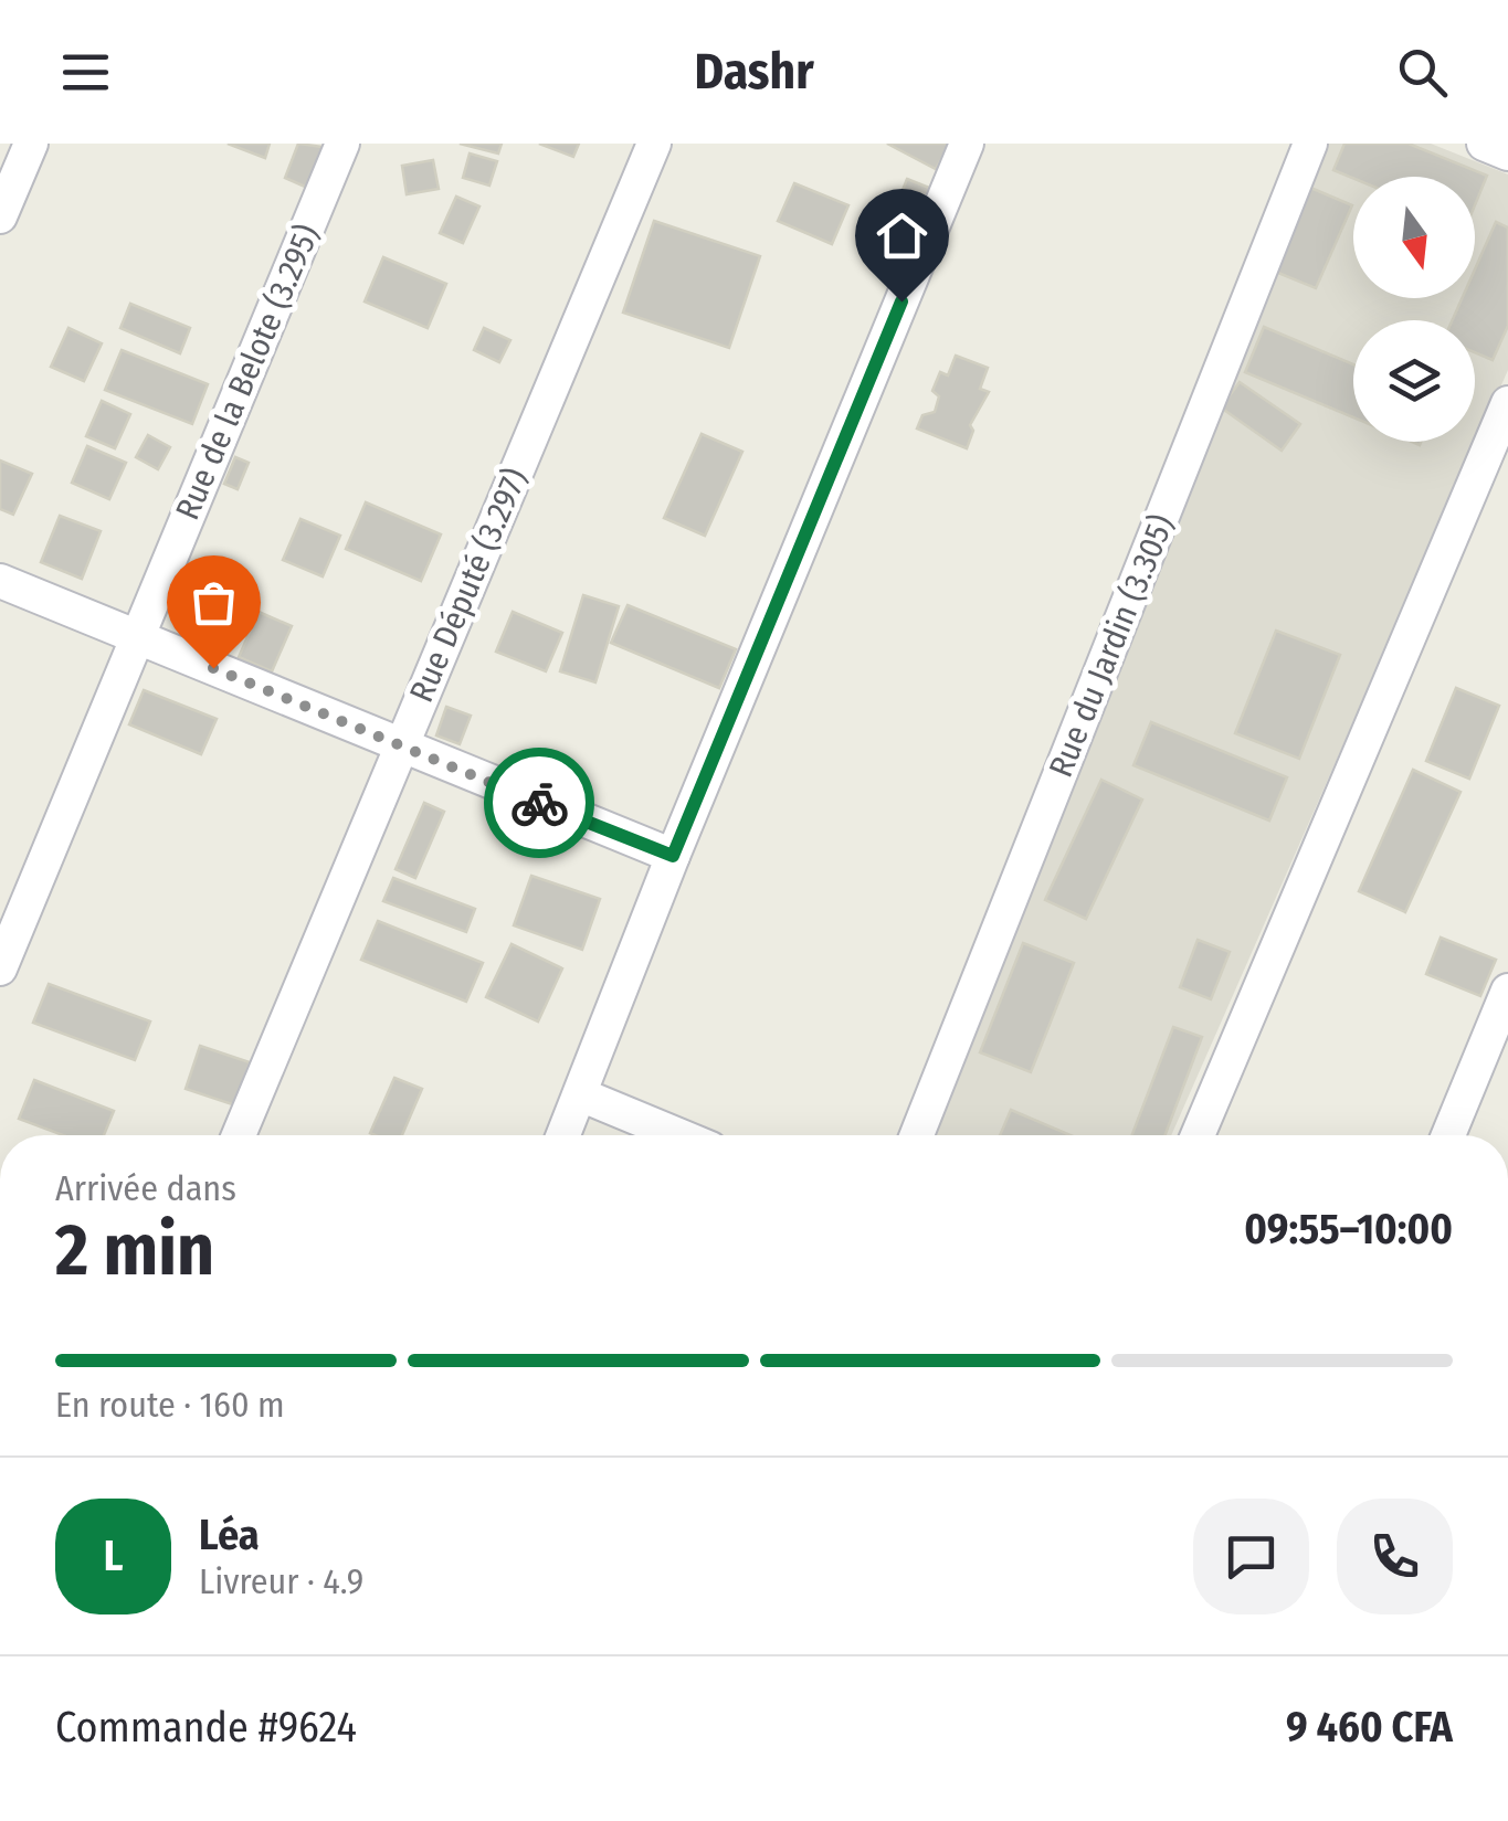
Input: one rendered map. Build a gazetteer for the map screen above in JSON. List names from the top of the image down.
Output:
{
  "streets": {
    "street": ["Rue de la Belote (3.295)", "Rue Député (3.297)", "Rue du Jardin (3.305)"]
  },
  "north": "bottom",
  "page": {
    "header": "Dashr",
    "heading": ["2 min", "Arrivée dans", "09:55–10:00"],
    "panel": [
      "Léa",
      "Livreur · 4.9",
      "Commande #9624",
      "9 460 CFA"
    ],
    "bar": "En route · 160 m",
    "round": "L"
  }
}
